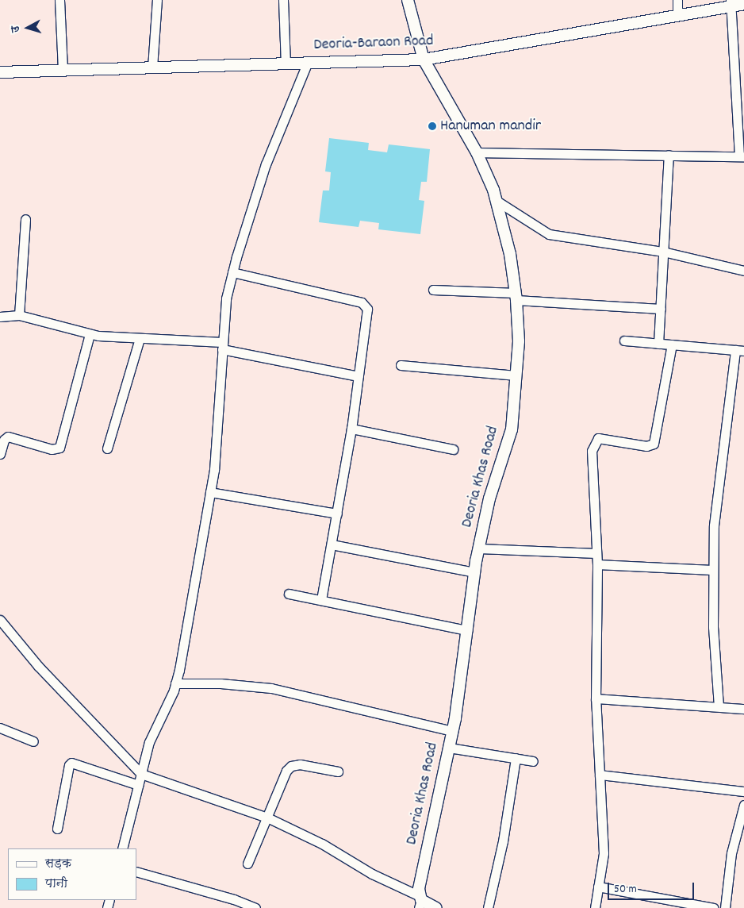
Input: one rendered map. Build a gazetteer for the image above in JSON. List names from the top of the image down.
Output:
{
  "streets": {
    "street": ["Deoria-Baraon Road", "Deoria Khas Road"]
  },
  "crossings": [
    ["Deoria-Baraon Road", "Deoria Khas Road"]
  ],
  "places": ["Hanuman mandir"],
  "legend": ["सड़क", "पानी"],
  "scale_bar": "50 m",
  "north": "left"
}
